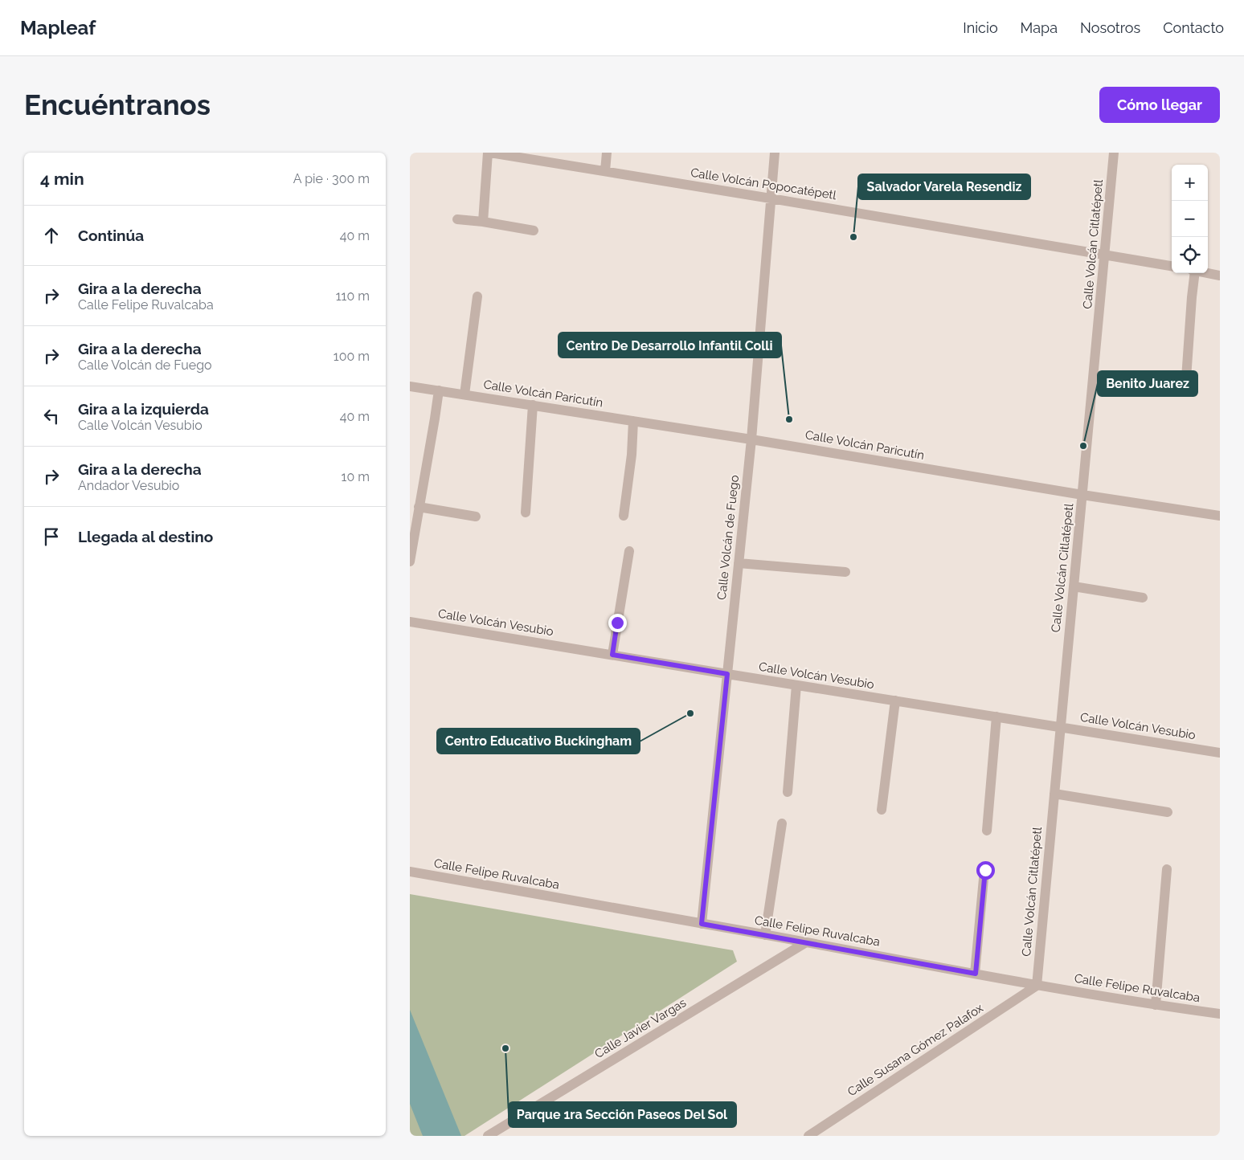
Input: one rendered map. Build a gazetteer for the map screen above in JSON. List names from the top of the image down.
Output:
{
  "streets": {
    "street": [
      "Calle Volcán Popocatépetl",
      "Calle Volcán Citlatépetl",
      "Calle Volcán Paricutín",
      "Calle Volcán de Fuego",
      "Calle Volcán Vesubio",
      "Calle Felipe Ruvalcaba",
      "Calle Javier Vargas",
      "Calle Susana Gómez Palafox"
    ]
  },
  "crossings": [
    ["Calle Volcán Popocatépetl", "Calle Volcán Citlatépetl"],
    ["Calle Volcán Popocatépetl", "Calle Volcán de Fuego"],
    ["Calle Volcán Citlatépetl", "Calle Volcán Paricutín"],
    ["Calle Volcán Citlatépetl", "Calle Volcán Vesubio"],
    ["Calle Volcán Citlatépetl", "Calle Felipe Ruvalcaba"],
    ["Calle Volcán Citlatépetl", "Calle Susana Gómez Palafox"],
    ["Calle Volcán Paricutín", "Calle Volcán de Fuego"],
    ["Calle Volcán de Fuego", "Calle Volcán Vesubio"],
    ["Calle Volcán de Fuego", "Calle Felipe Ruvalcaba"],
    ["Calle Felipe Ruvalcaba", "Calle Javier Vargas"],
    ["Calle Felipe Ruvalcaba", "Calle Susana Gómez Palafox"]
  ],
  "places": [
    "Salvador Varela Resendiz",
    "Centro De Desarrollo Infantil Colli",
    "Benito Juarez",
    "Centro Educativo Buckingham",
    "Parque 1ra Sección Paseos Del Sol"
  ],
  "page": {
    "header": "Mapleaf",
    "nav": [
      "Inicio",
      "Mapa",
      "Nosotros",
      "Contacto"
    ],
    "buttons": "Cómo llegar",
    "title": "Encuéntranos",
    "heading": ["4 min", "A pie · 300 m"],
    "map_buttons": ["+", "−"],
    "list": [
      ["Continúa", "40 m"],
      ["Gira a la derecha", "Calle Felipe Ruvalcaba", "110 m"],
      ["Gira a la derecha", "Calle Volcán de Fuego", "100 m"],
      ["Gira a la izquierda", "Calle Volcán Vesubio", "40 m"],
      ["Gira a la derecha", "Andador Vesubio", "10 m"],
      "Llegada al destino"
    ]
  }
}
